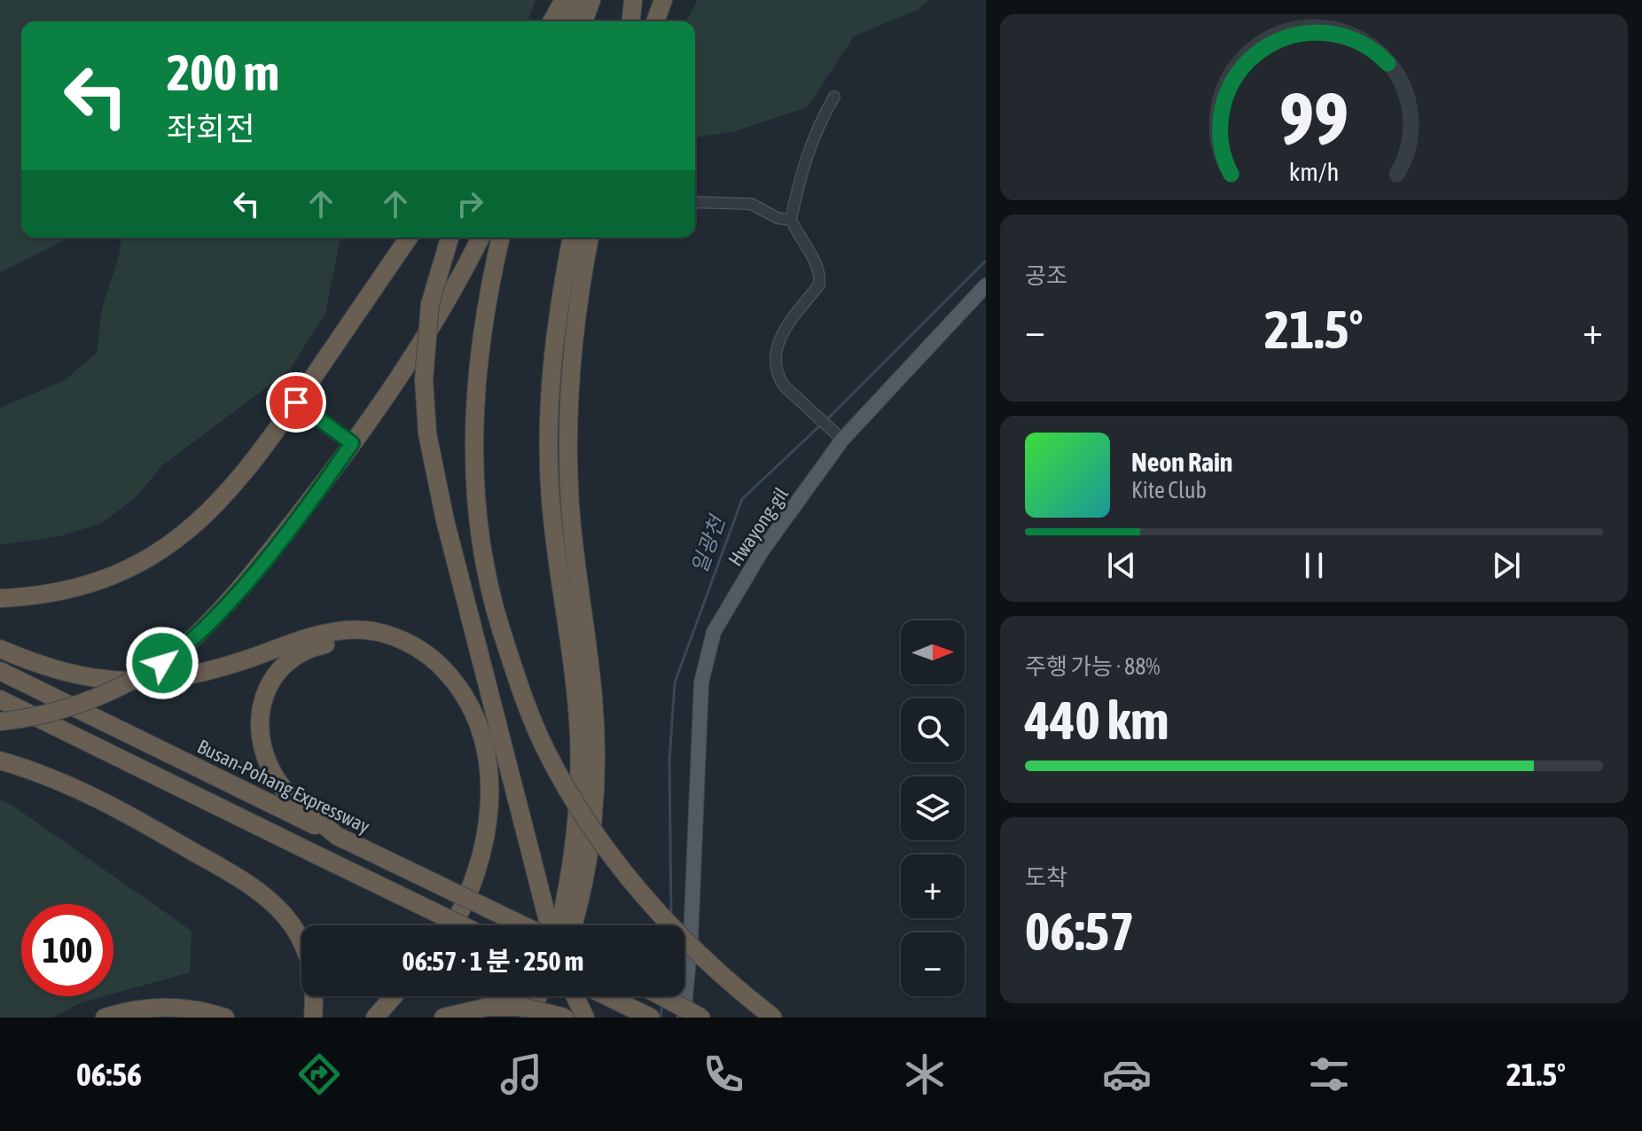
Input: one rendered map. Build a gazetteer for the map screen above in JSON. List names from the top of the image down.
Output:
{
  "streets": {
    "highway": ["Busan-Pohang Expressway"],
    "main road": ["Hwayong-gil"]
  },
  "water": ["일광천"],
  "north": "right",
  "page": {
    "turn": ["200 m", "좌회전"],
    "tile": [
      "공조",
      ["주행 가능 · 88%", "440 km"],
      ["도착", "06:57"]
    ],
    "heat": ["−", "21.5°", "+"],
    "song": ["Neon Rain", "Kite Club"],
    "map_buttons": ["+", "−"],
    "limit": "100",
    "trip": "06:57 · 1 분 · 250 m",
    "tabs": ["06:56", "21.5°"],
    "gauge": ["99", "km/h"]
  }
}
